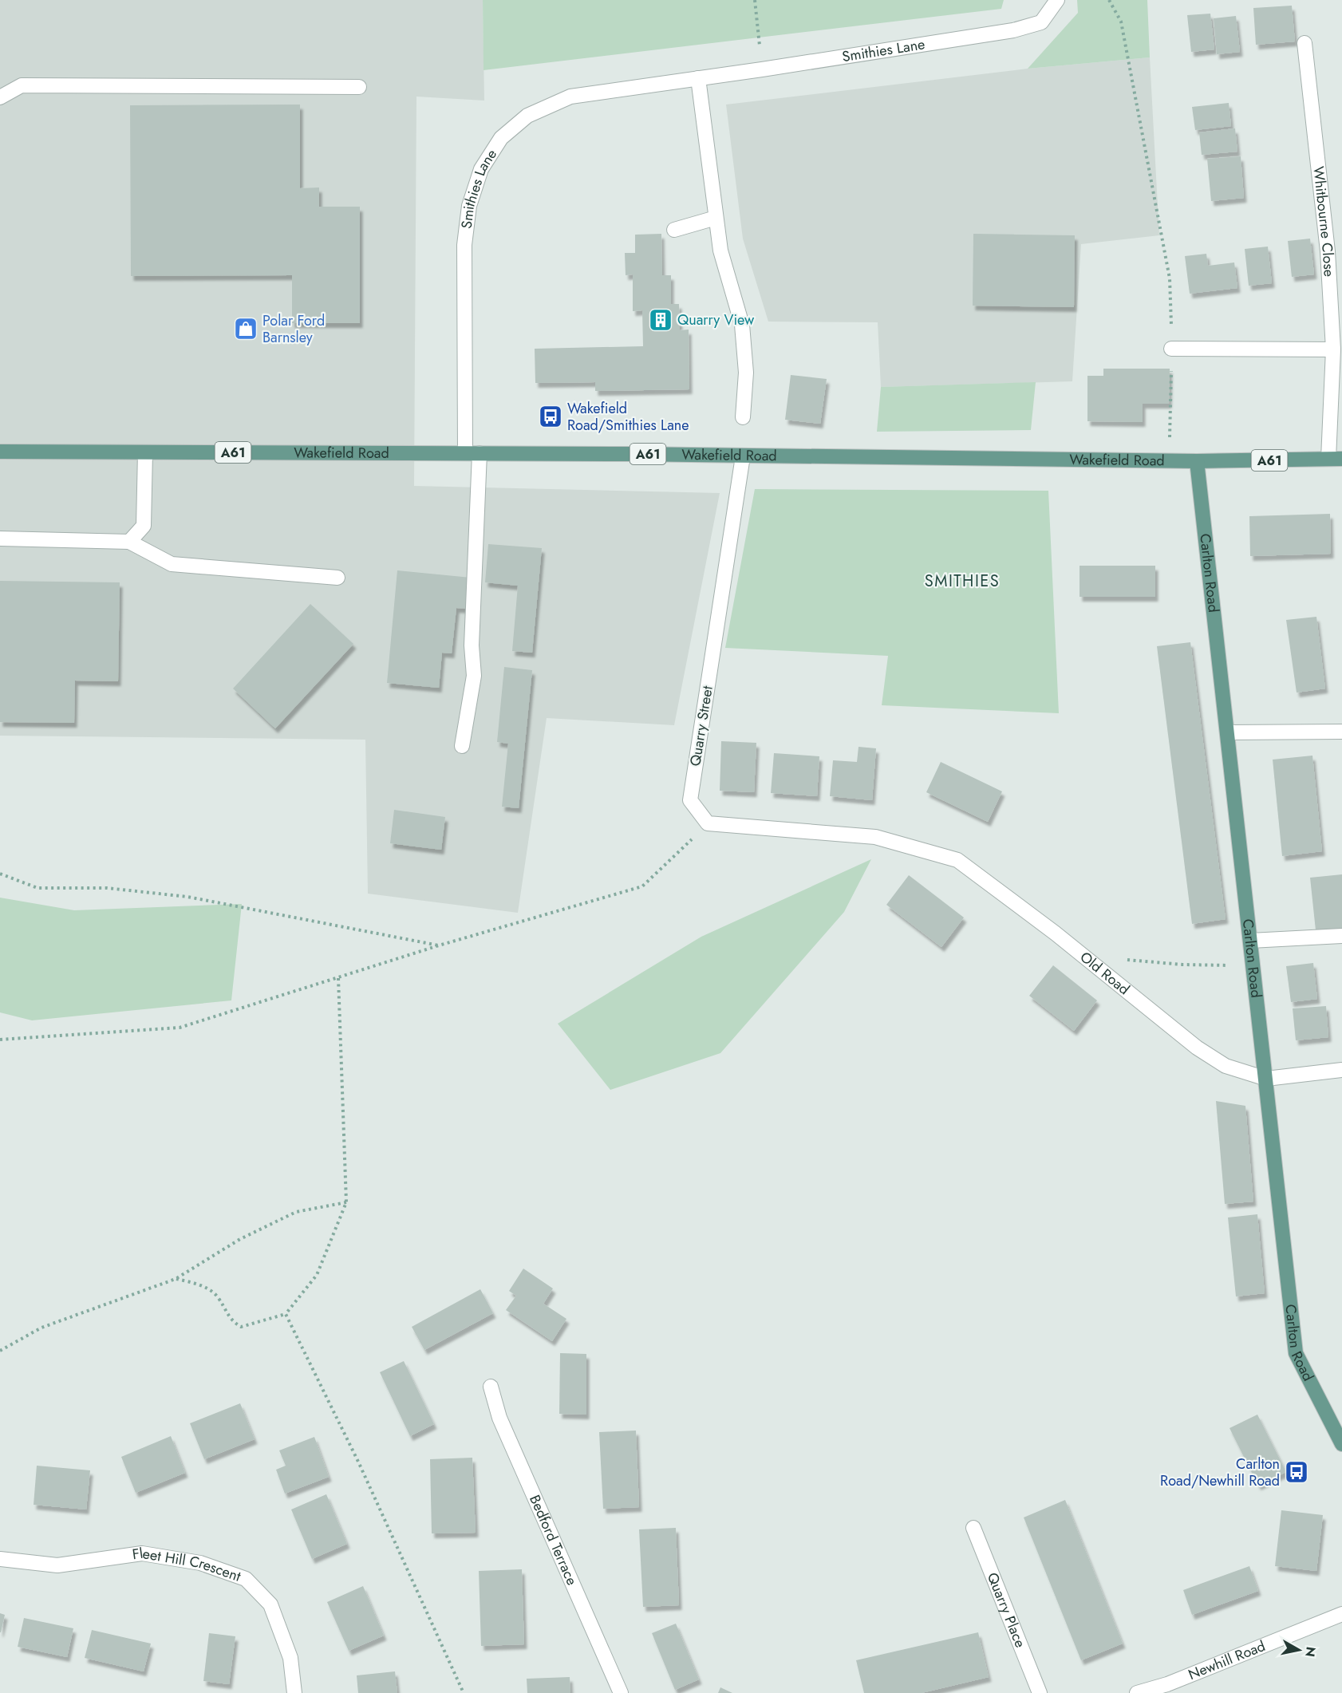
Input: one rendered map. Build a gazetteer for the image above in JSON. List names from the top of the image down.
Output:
{
  "streets": {
    "main road": ["A61", "Wakefield Road", "Carlton Road"],
    "street": [
      "Smithies Lane",
      "Whitbourne Close",
      "Quarry Street",
      "Old Road",
      "Bedford Terrace",
      "Fleet Hill Crescent",
      "Quarry Place",
      "Newhill Road"
    ]
  },
  "crossings": [
    ["Smithies Lane", "Wakefield Road"],
    ["Whitbourne Close", "Wakefield Road"],
    ["Wakefield Road", "Carlton Road"],
    ["Wakefield Road", "Quarry Street"],
    ["Carlton Road", "Old Road"],
    ["Quarry Street", "Old Road"]
  ],
  "districts": ["SMITHIES"],
  "places": {
    "building": ["Quarry View"],
    "shop": ["Polar Ford Barnsley"],
    "bus stop": ["Wakefield Road/Smithies Lane", "Carlton Road/Newhill Road"]
  },
  "north": "right"
}
